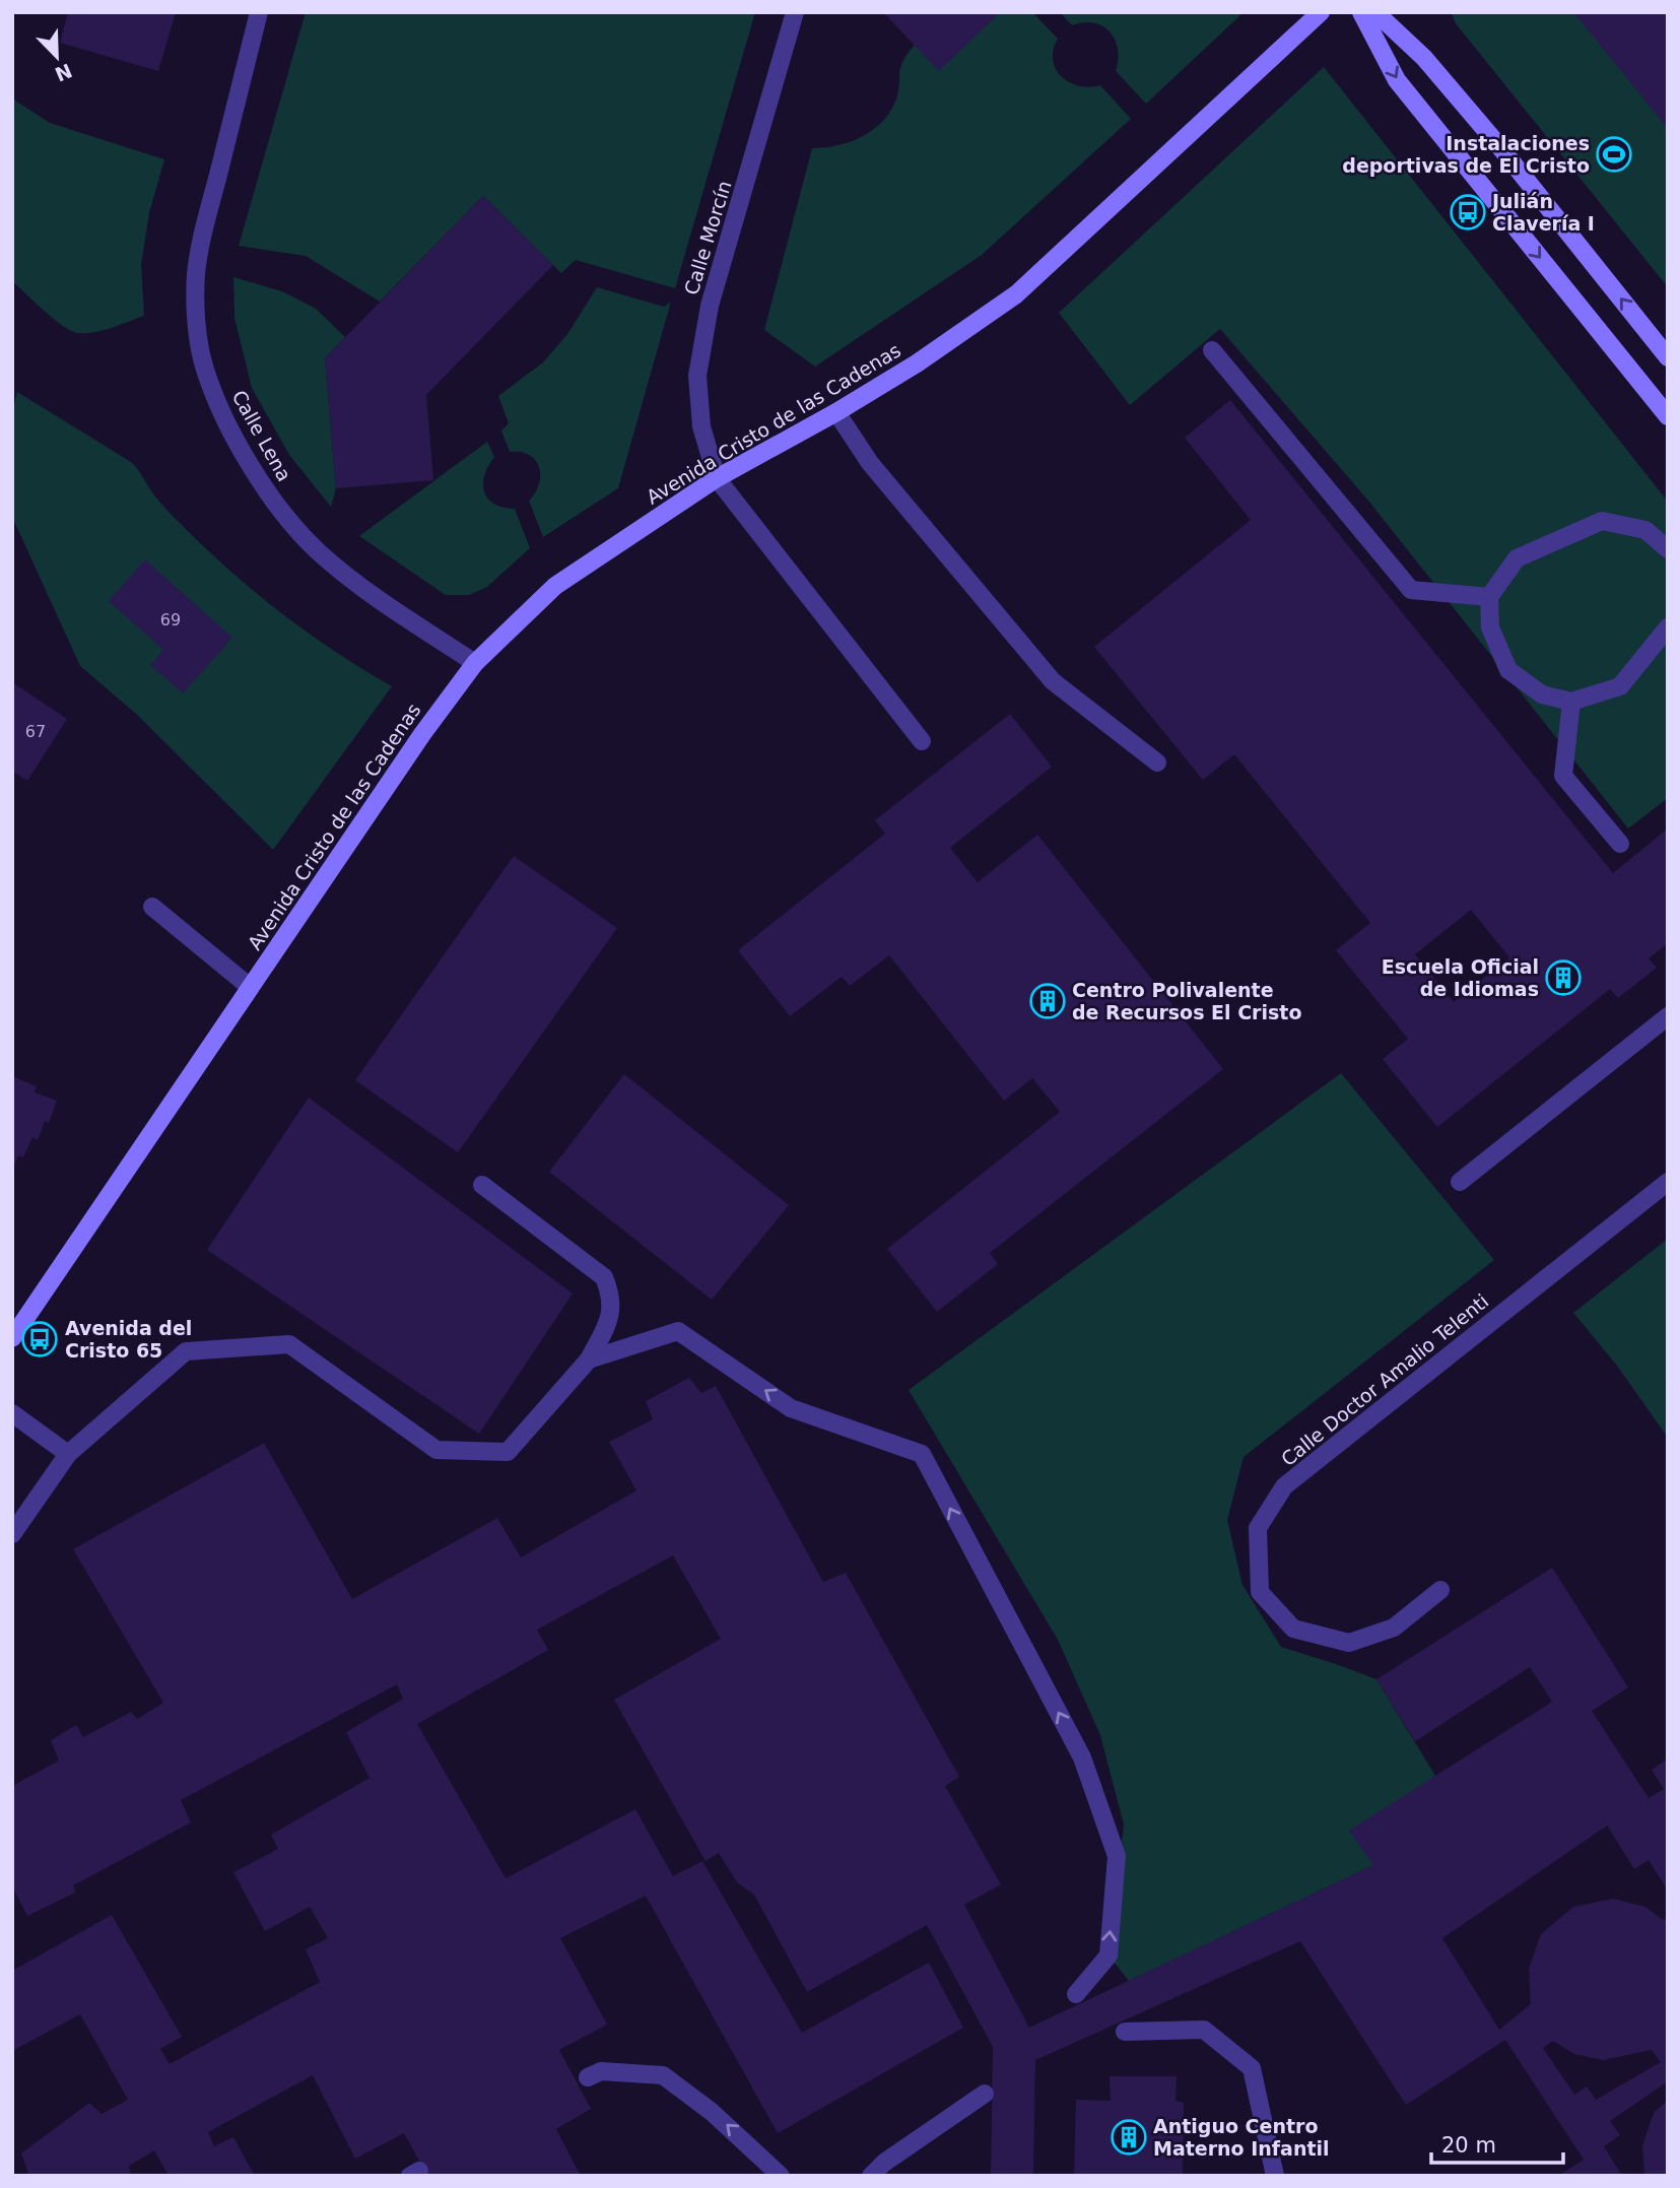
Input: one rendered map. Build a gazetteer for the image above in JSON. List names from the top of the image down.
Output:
{
  "streets": {
    "street": [
      "Calle Morcín",
      "Avenida Cristo de las Cadenas",
      "Calle Lena",
      "Calle Doctor Amalio Telenti"
    ]
  },
  "crossings": [
    ["Calle Morcín", "Avenida Cristo de las Cadenas"],
    ["Avenida Cristo de las Cadenas", "Calle Lena"]
  ],
  "places": {
    "sports": ["Instalaciones deportivas de El Cristo"],
    "bus stop": ["Julián Clavería I", "Avenida del Cristo 65"],
    "building": ["Escuela Oficial de Idiomas", "Centro Polivalente de Recursos El Cristo", "Antiguo Centro Materno Infantil"]
  },
  "house_numbers": ["69", "67"],
  "scale_bar": "20 m",
  "north": "bottom right"
}
